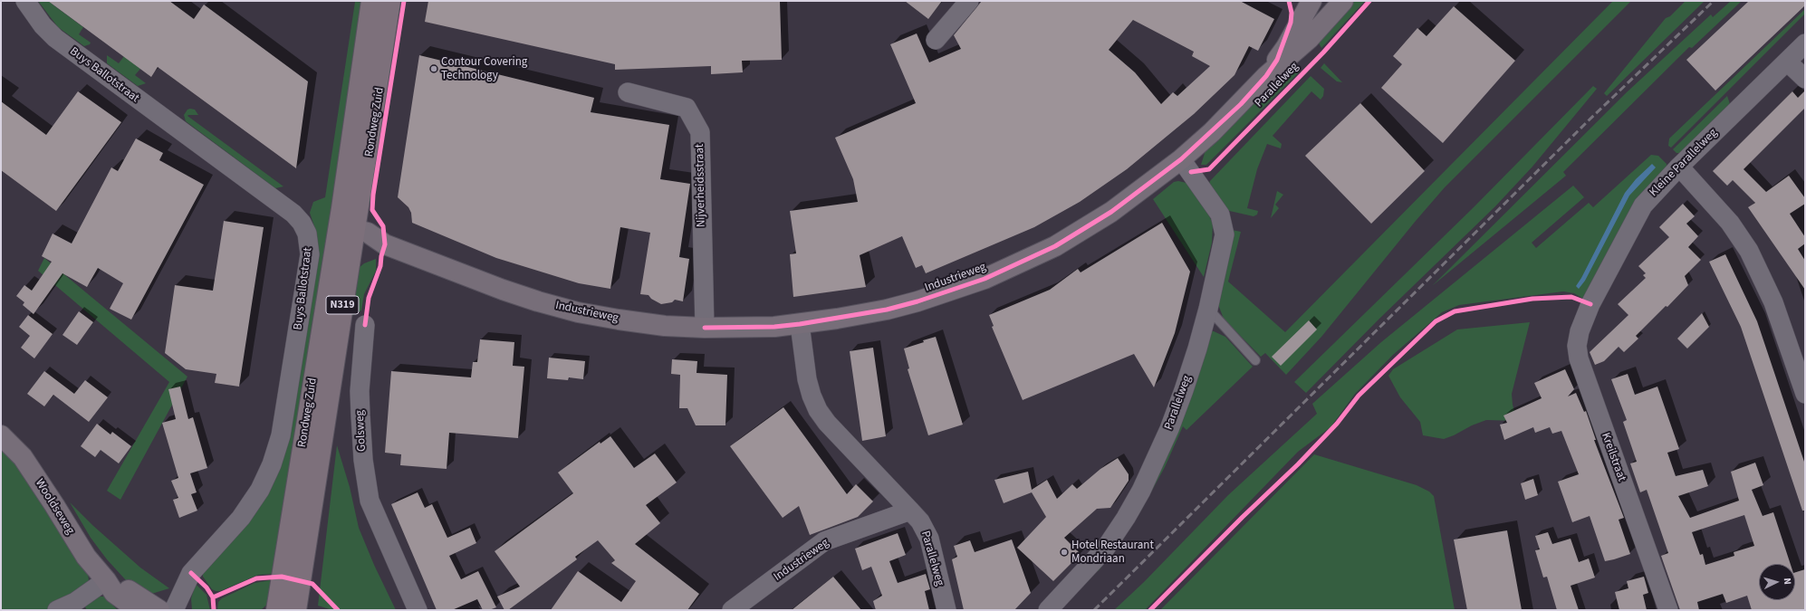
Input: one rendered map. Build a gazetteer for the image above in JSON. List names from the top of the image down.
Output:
{
  "streets": {
    "main road": ["Rondweg Zuid", "N319"],
    "street": [
      "Buys Ballotstraat",
      "Parallelweg",
      "Kleine Parallelweg",
      "Nijverheidsstraat",
      "Industrieweg",
      "Golsweg",
      "Kreilstraat",
      "Wooldseweg"
    ]
  },
  "crossings": [
    ["Parallelweg", "Industrieweg"],
    ["Rondweg Zuid", "Industrieweg"],
    ["Kleine Parallelweg", "Kreilstraat"],
    ["Nijverheidsstraat", "Industrieweg"]
  ],
  "places": ["Contour Covering Technology", "Hotel Restaurant Mondriaan"],
  "north": "right"
}
